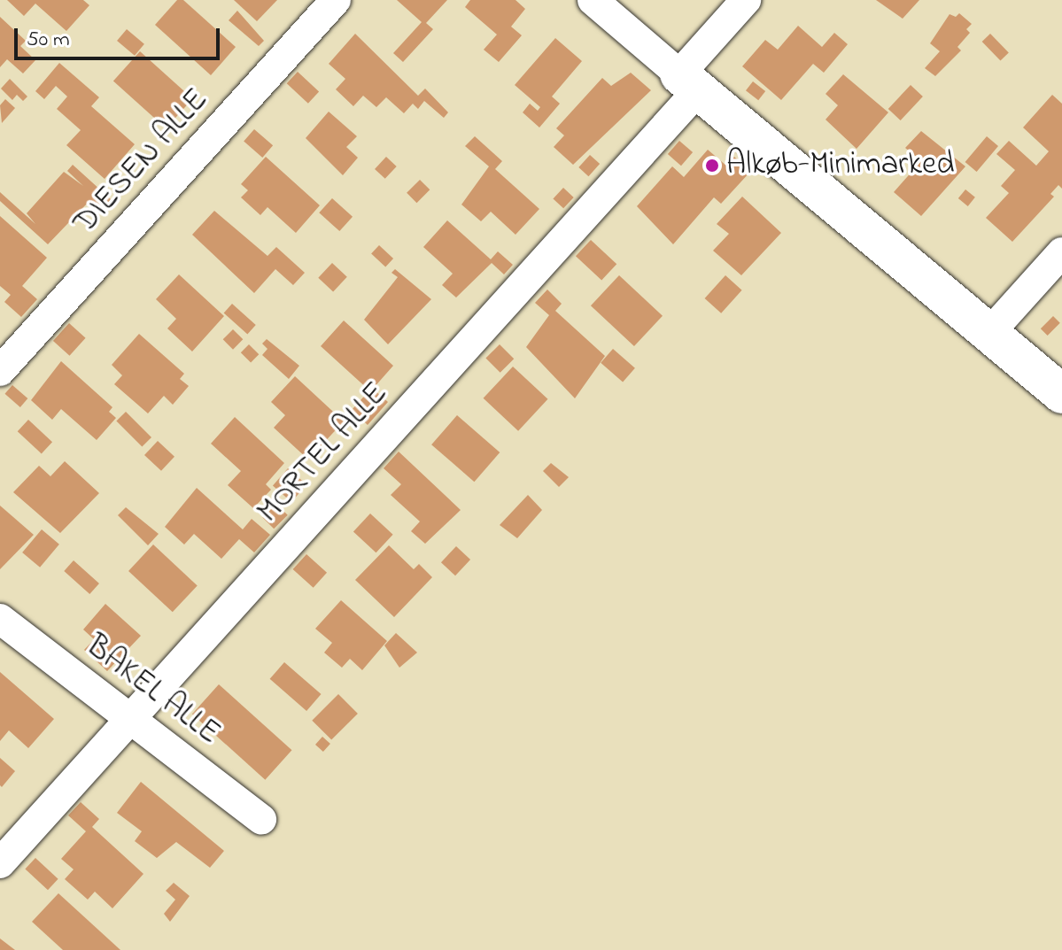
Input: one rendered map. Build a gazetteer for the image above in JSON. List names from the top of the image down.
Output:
{
  "streets": {
    "street": ["DIESEN ALLE", "MORTEL ALLE", "BAKEL ALLE"]
  },
  "crossings": [
    ["MORTEL ALLE", "BAKEL ALLE"]
  ],
  "places": ["Alkøb-Minimarked"],
  "scale_bar": "50 m"
}
